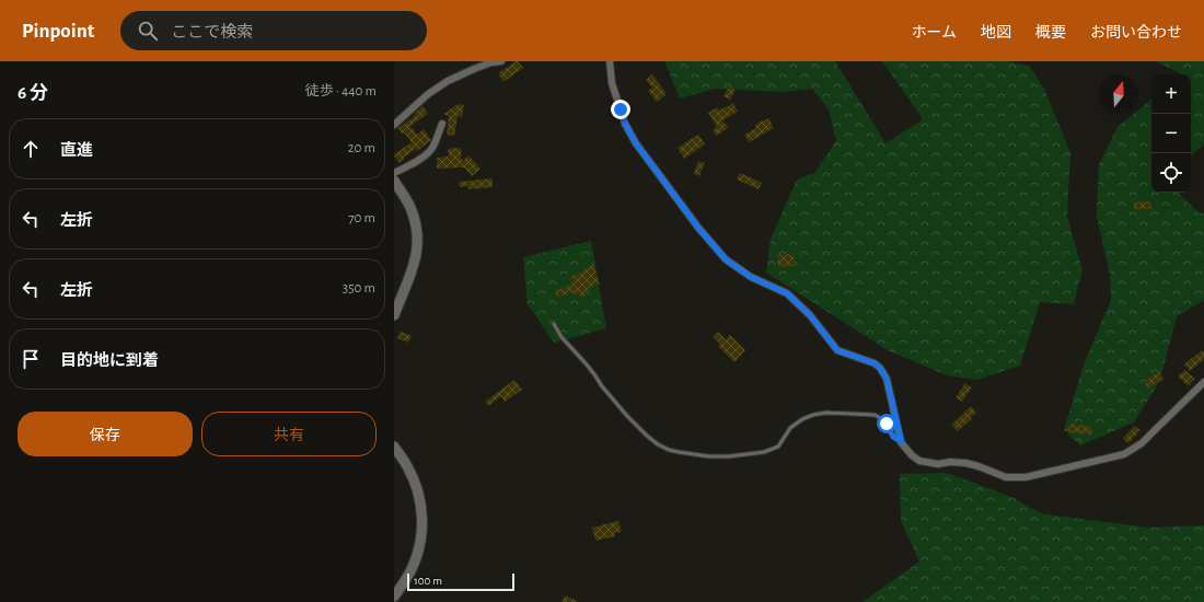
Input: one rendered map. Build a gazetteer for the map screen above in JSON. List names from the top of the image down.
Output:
{
  "scale_bar": "100 m",
  "north": "top",
  "page": {
    "header": "Pinpoint",
    "search": "ここで検索",
    "nav": [
      "ホーム",
      "地図",
      "概要",
      "お問い合わせ"
    ],
    "heading": ["6 分", "徒歩 · 440 m"],
    "map_buttons": ["+", "−"],
    "list": [
      ["直進", "20 m"],
      ["左折", "70 m"],
      ["左折", "350 m"],
      "目的地に到着"
    ],
    "buttons": ["保存", "共有"],
    "scale": "100 m"
  }
}
